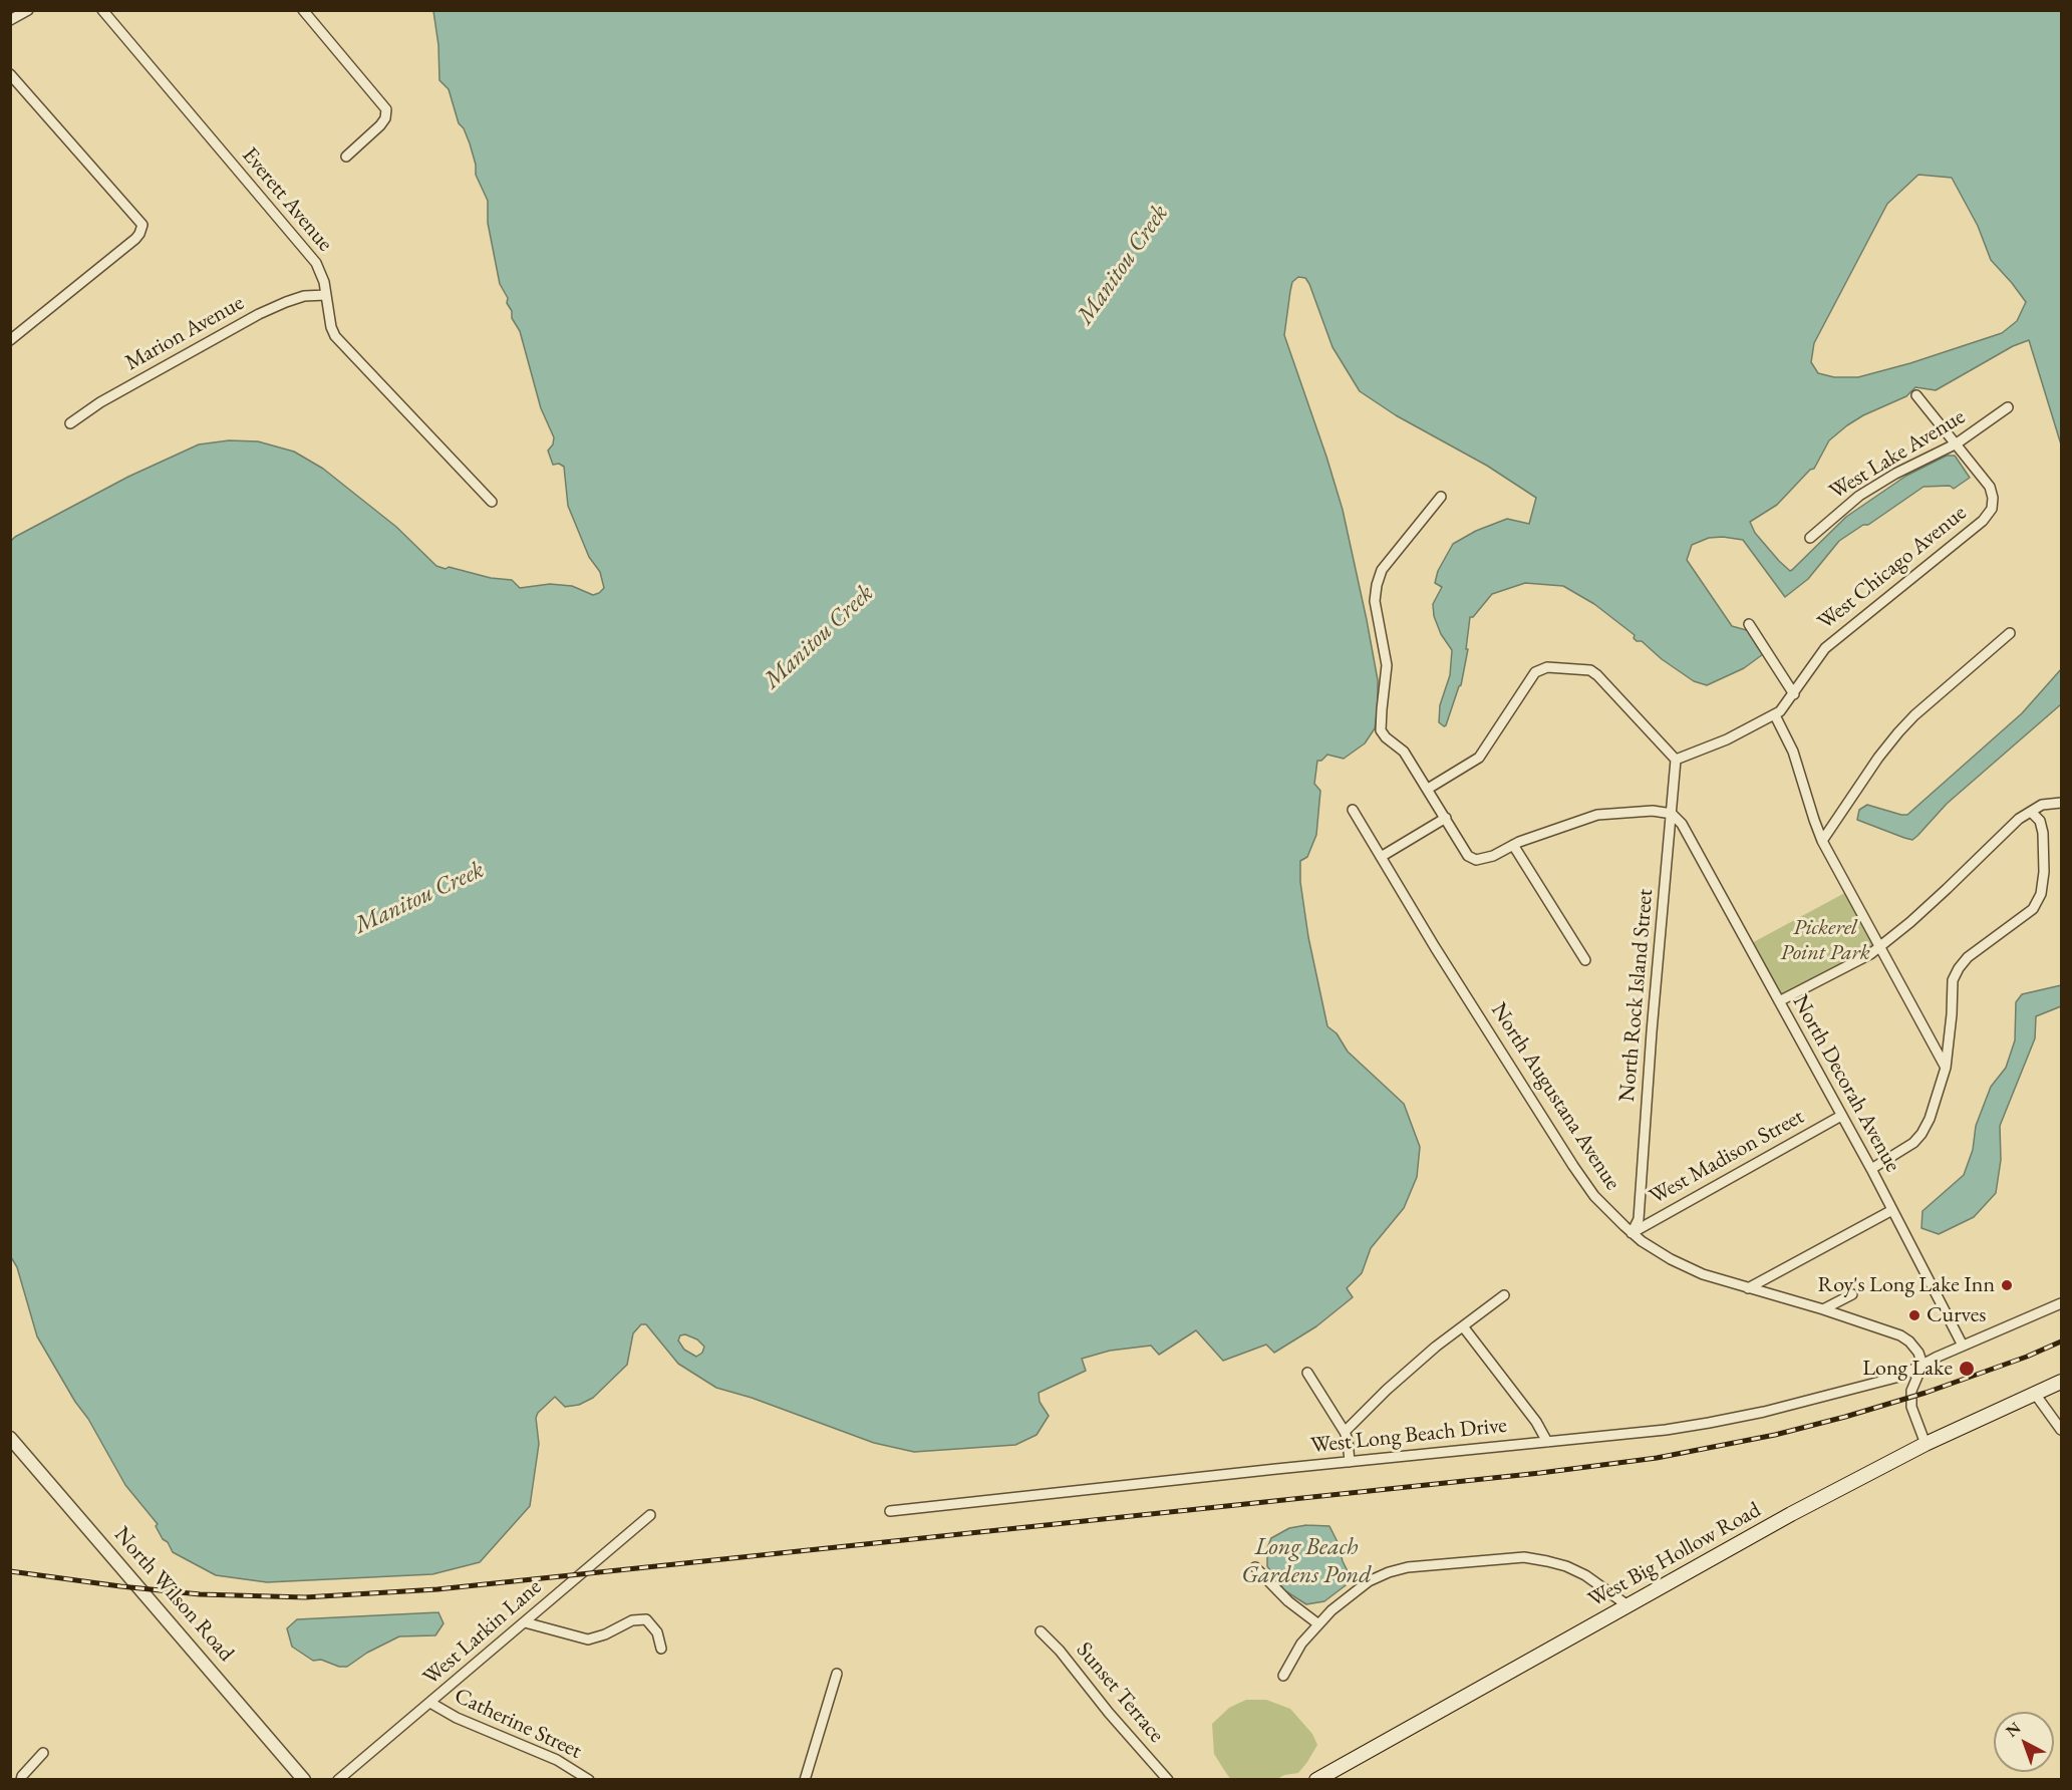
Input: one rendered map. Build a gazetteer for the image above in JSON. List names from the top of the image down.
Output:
{
  "streets": {
    "main road": ["West Big Hollow Road"],
    "street": [
      "Everett Avenue",
      "Marion Avenue",
      "West Lake Avenue",
      "West Chicago Avenue",
      "North Rock Island Street",
      "North Decorah Avenue",
      "North Augustana Avenue",
      "West Madison Street",
      "West Long Beach Drive",
      "North Wilson Road",
      "West Larkin Lane",
      "Sunset Terrace",
      "Catherine Street"
    ]
  },
  "crossings": [
    ["Everett Avenue", "Marion Avenue"],
    ["West Lake Avenue", "West Chicago Avenue"],
    ["West Chicago Avenue", "North Rock Island Street"],
    ["North Rock Island Street", "North Decorah Avenue"],
    ["North Rock Island Street", "North Augustana Avenue"],
    ["North Rock Island Street", "West Madison Street"],
    ["North Decorah Avenue", "West Madison Street"],
    ["North Decorah Avenue", "West Long Beach Drive"],
    ["North Augustana Avenue", "West Madison Street"],
    ["North Augustana Avenue", "West Long Beach Drive"],
    ["West Larkin Lane", "Catherine Street"]
  ],
  "water": ["Manitou Creek", "Long Beach Gardens Pond"],
  "parks": ["Pickerel Point Park"],
  "places": ["Roy's Long Lake Inn", "Curves", "Long Lake"],
  "north": "top left"
}
